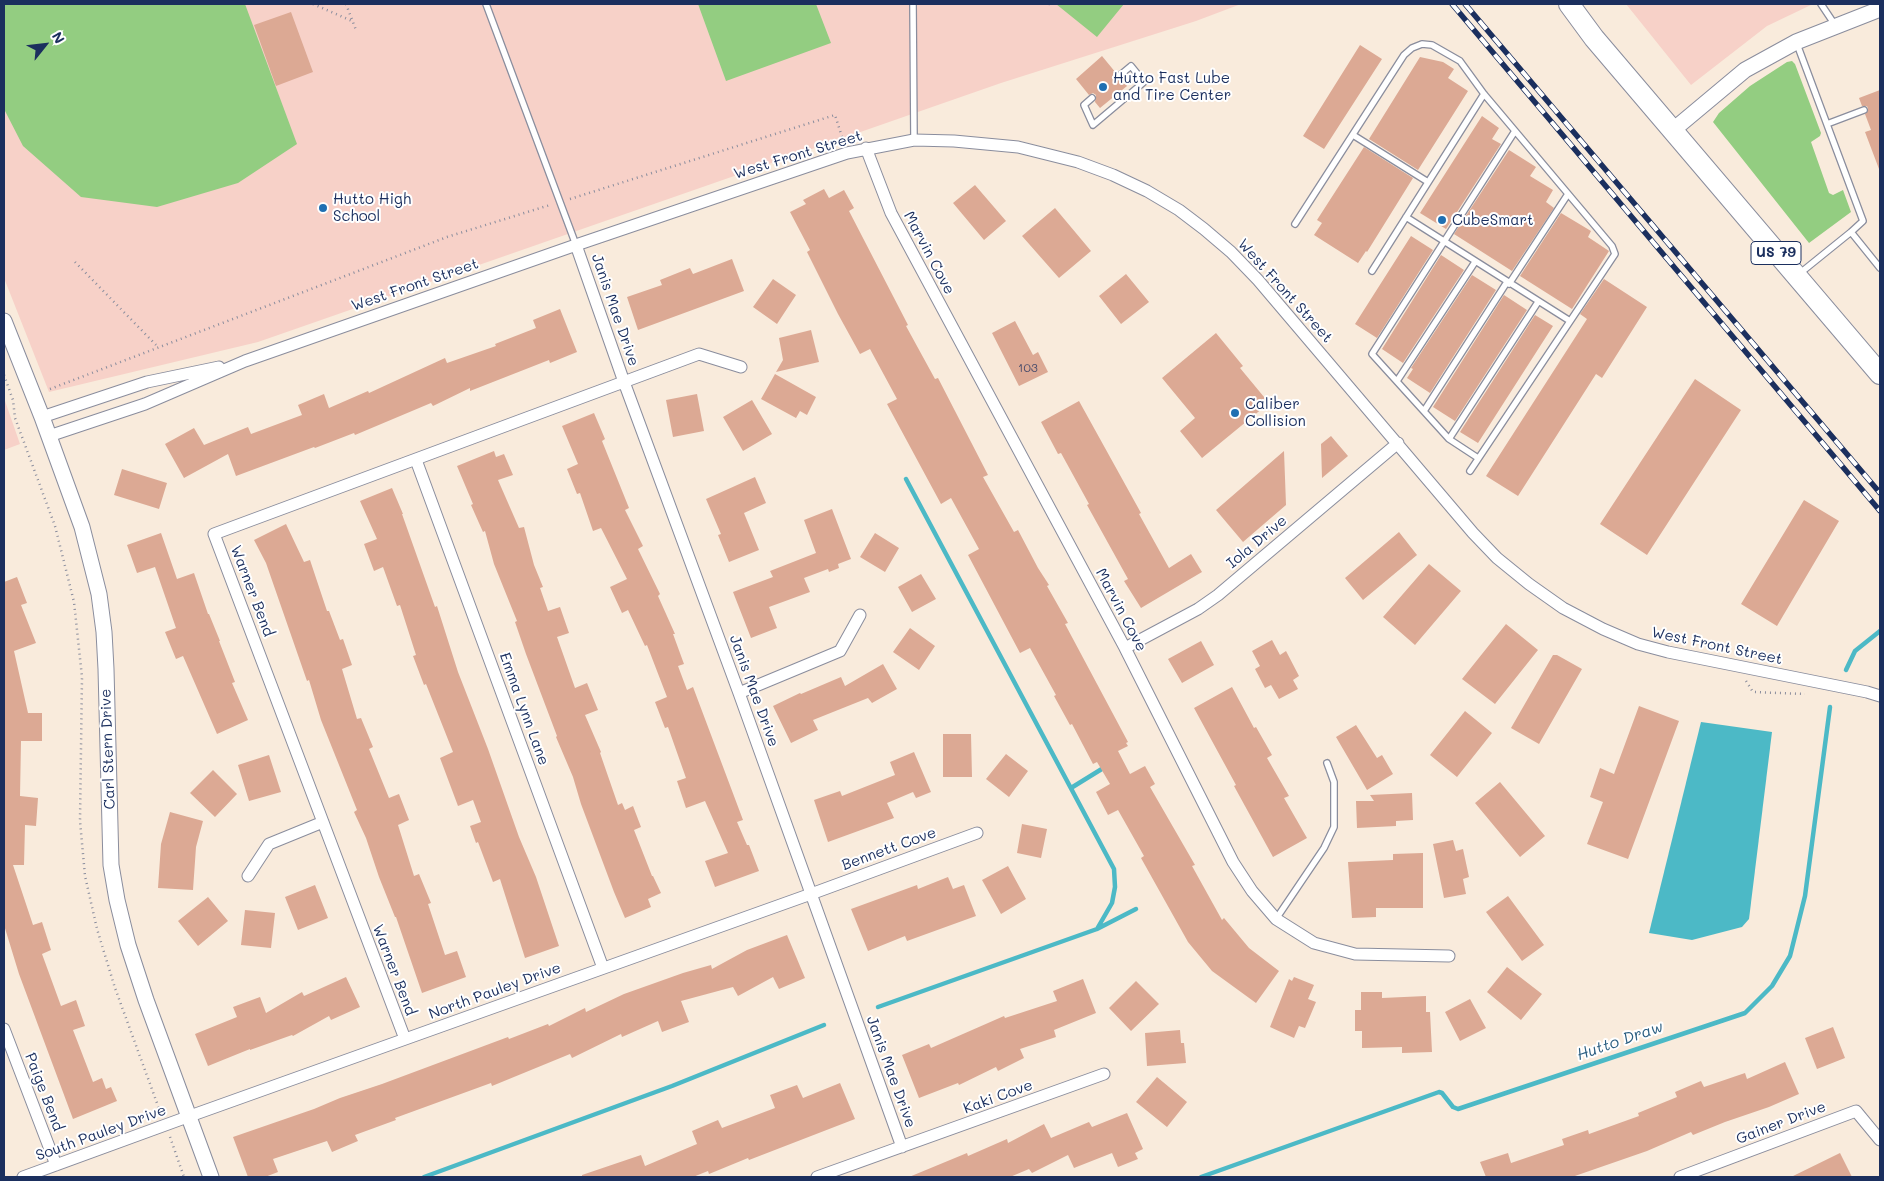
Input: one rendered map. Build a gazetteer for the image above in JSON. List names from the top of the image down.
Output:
{
  "streets": {
    "highway": ["US 79"],
    "street": [
      "West Front Street",
      "Marvin Cove",
      "Janis Mae Drive",
      "Iola Drive",
      "Warner Bend",
      "Emma Lynn Lane",
      "Carl Stern Drive",
      "Bennett Cove",
      "North Pauley Drive",
      "Paige Bend",
      "Kaki Cove",
      "Gainer Drive",
      "South Pauley Drive"
    ]
  },
  "crossings": [
    ["West Front Street", "Marvin Cove"],
    ["West Front Street", "Janis Mae Drive"],
    ["West Front Street", "Iola Drive"],
    ["West Front Street", "Carl Stern Drive"],
    ["Marvin Cove", "Iola Drive"],
    ["Janis Mae Drive", "Warner Bend"],
    ["Janis Mae Drive", "Bennett Cove"],
    ["Janis Mae Drive", "North Pauley Drive"],
    ["Janis Mae Drive", "Kaki Cove"],
    ["Warner Bend", "Emma Lynn Lane"],
    ["Warner Bend", "North Pauley Drive"],
    ["Emma Lynn Lane", "North Pauley Drive"],
    ["Carl Stern Drive", "North Pauley Drive"],
    ["Carl Stern Drive", "South Pauley Drive"],
    ["Bennett Cove", "North Pauley Drive"],
    ["North Pauley Drive", "South Pauley Drive"],
    ["Paige Bend", "South Pauley Drive"]
  ],
  "water": ["Hutto Draw"],
  "places": [
    "Hutto Fast Lube and Tire Center",
    "Hutto High School",
    "CubeSmart",
    "Caliber Collision"
  ],
  "house_numbers": ["103"],
  "north": "top right"
}
